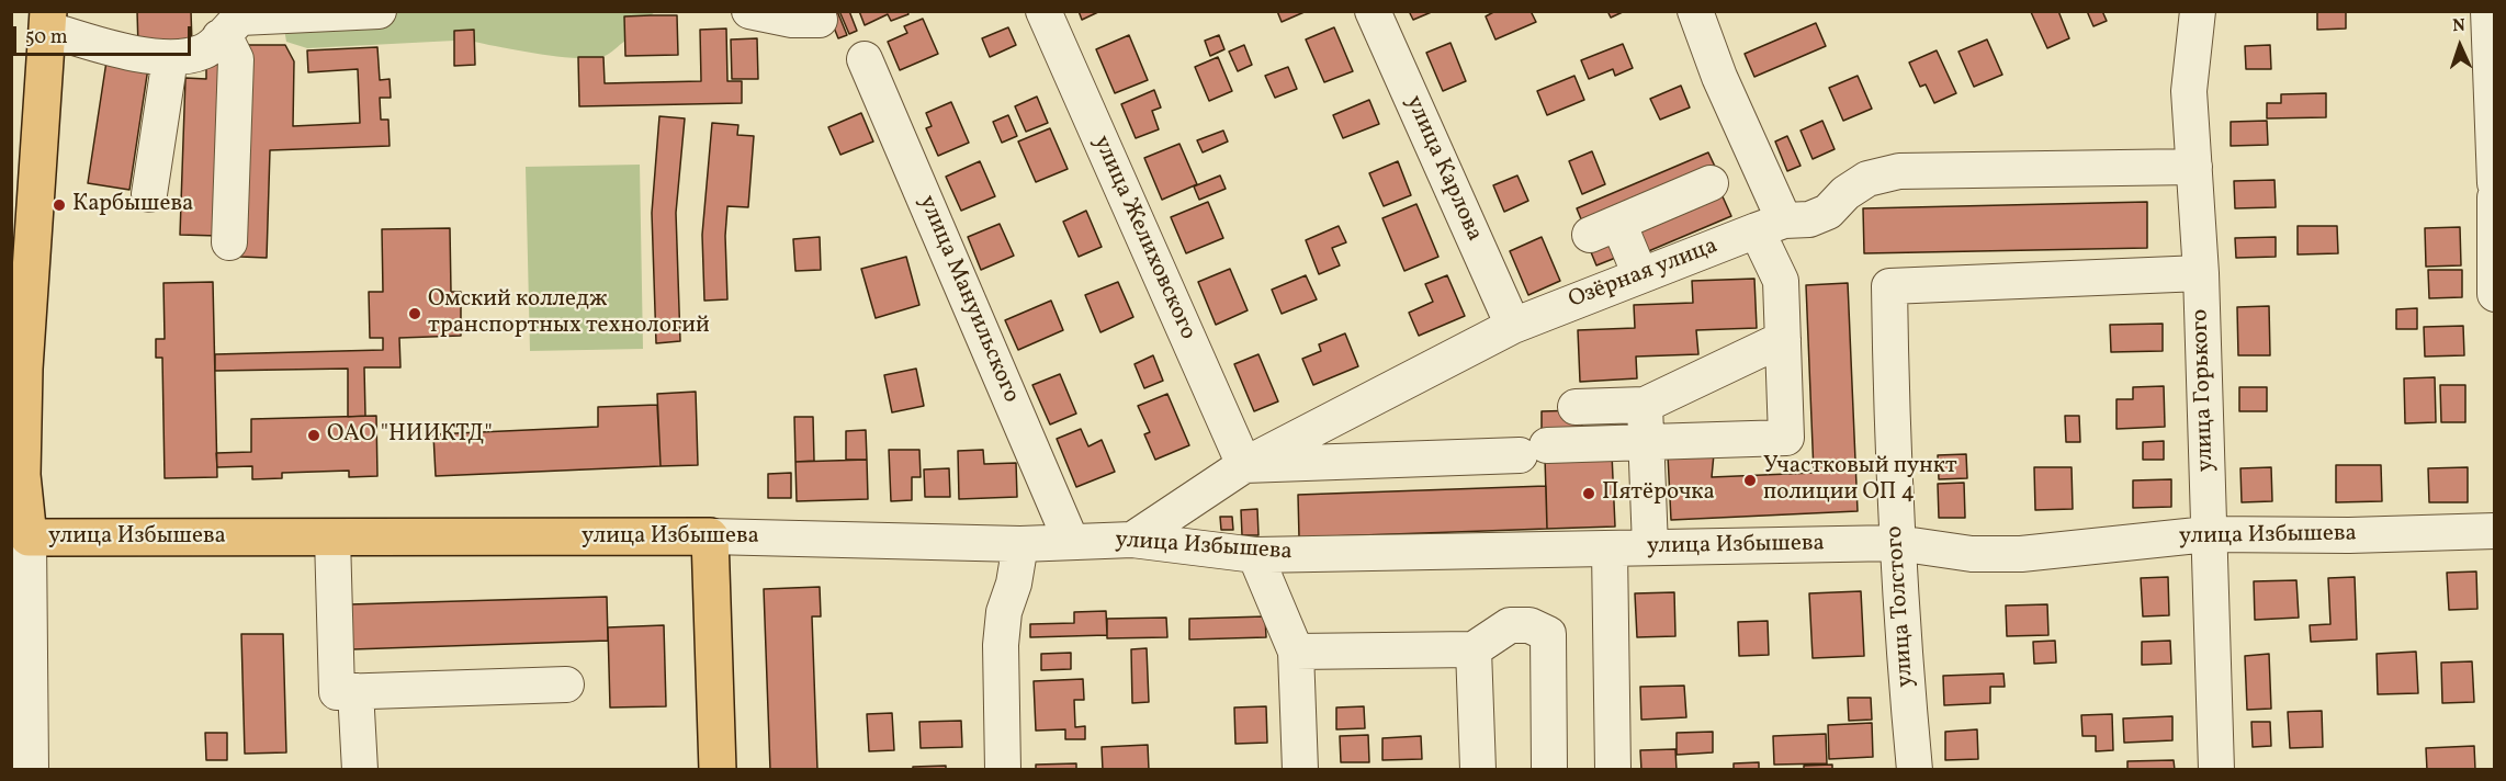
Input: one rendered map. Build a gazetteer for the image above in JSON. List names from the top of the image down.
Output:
{
  "streets": {
    "main road": ["улица Избышева"],
    "street": [
      "улица Карлова",
      "улица Желиховского",
      "Озёрная улица",
      "улица Мануильского",
      "улица Горького",
      "улица Толстого"
    ]
  },
  "crossings": [
    ["улица Карлова", "Озёрная улица"],
    ["улица Желиховского", "Озёрная улица"],
    ["Озёрная улица", "улица Горького"],
    ["Озёрная улица", "улица Избышева"],
    ["улица Мануильского", "улица Избышева"],
    ["улица Горького", "улица Избышева"],
    ["улица Горького", "улица Толстого"],
    ["улица Избышева", "улица Толстого"]
  ],
  "places": [
    "Карбышева",
    "Омский колледж транспортных технологий",
    "ОАО \"НИИКТД\"",
    "Участковый пункт полиции ОП 4",
    "Пятёрочка"
  ],
  "scale_bar": "50 m",
  "north": "top"
}
